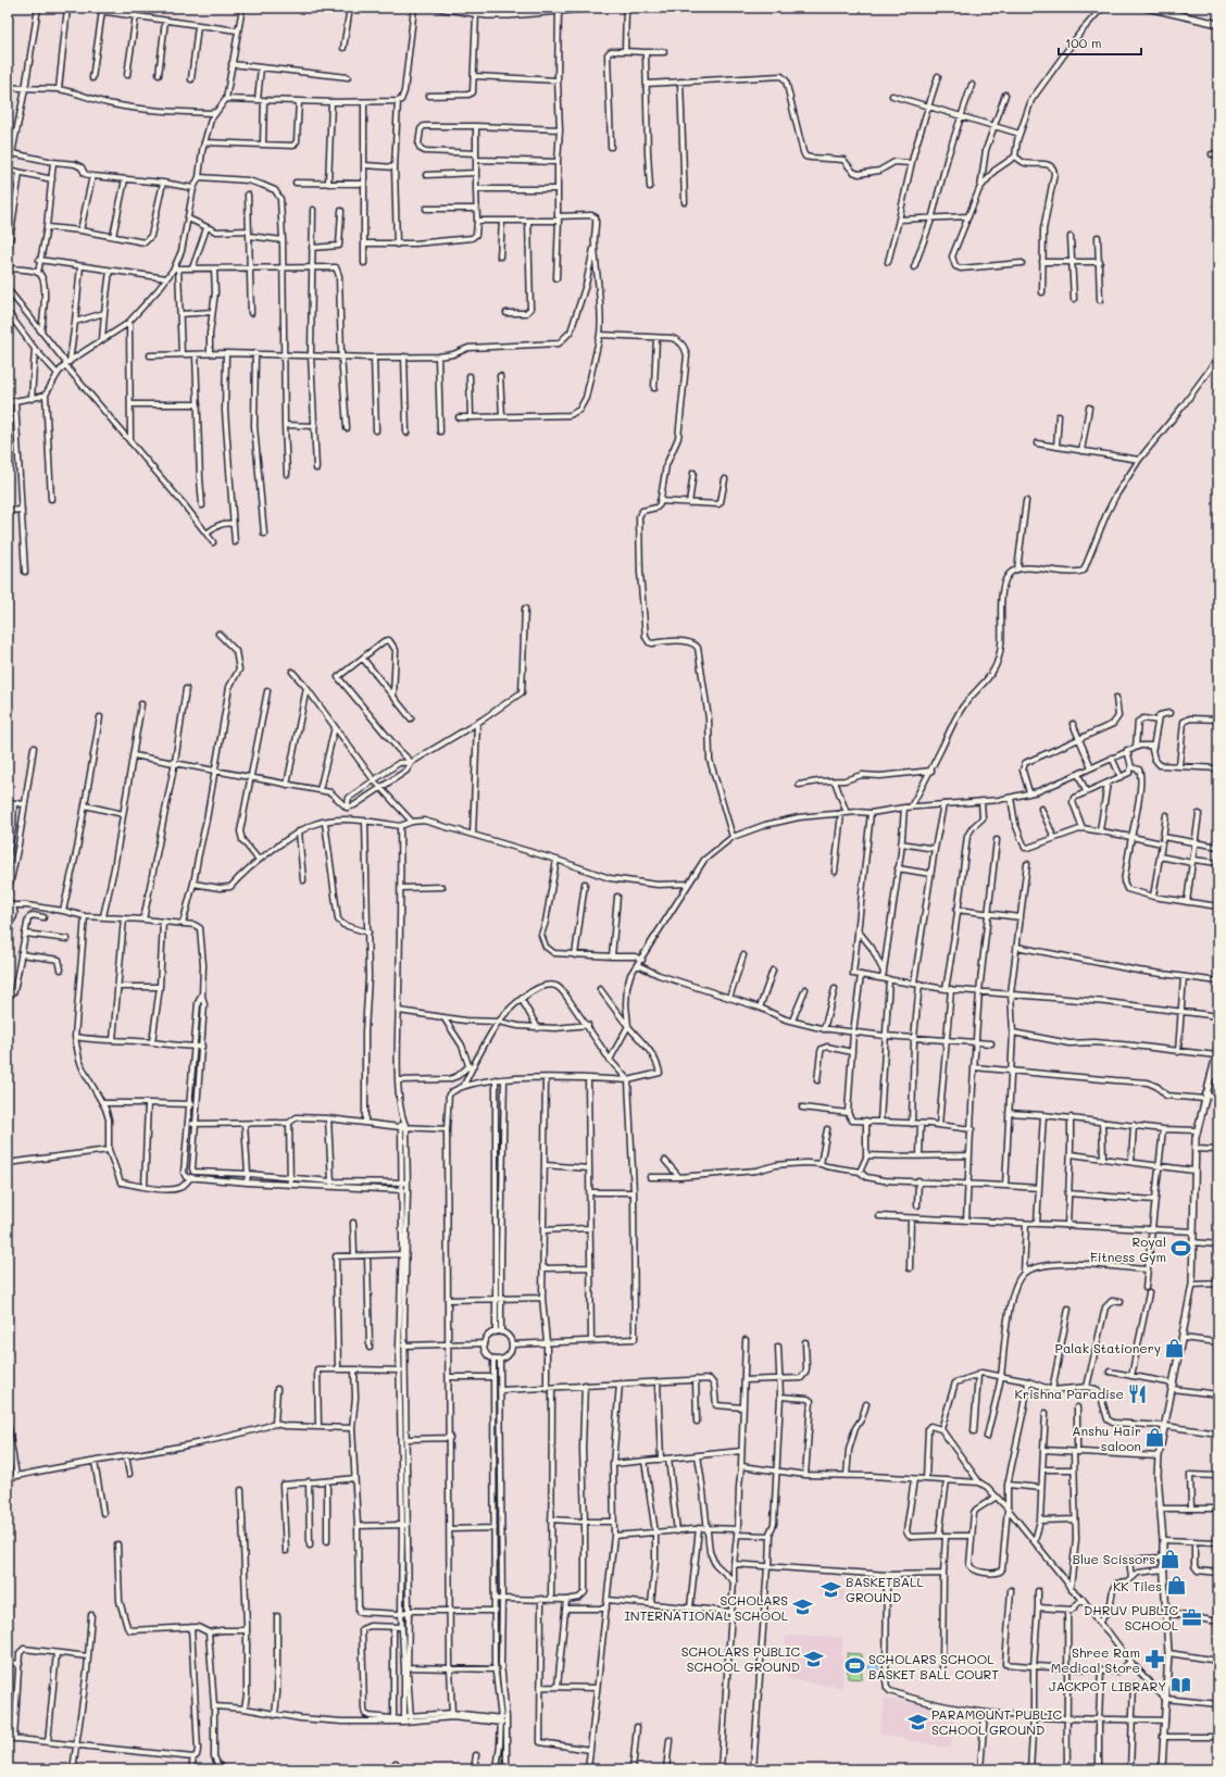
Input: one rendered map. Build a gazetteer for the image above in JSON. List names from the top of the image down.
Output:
{
  "places": {
    "sports": ["Royal Fitness Gym", "SCHOLARS SCHOOL BASKET BALL COURT"],
    "shop": [
      "Palak Stationery",
      "Anshu Hair saloon",
      "Blue Scissors",
      "KK Tiles"
    ],
    "restaurant": ["Krishna Paradise"],
    "school or university": [
      "BASKETBALL GROUND",
      "SCHOLARS INTERNATIONAL SCHOOL",
      "SCHOLARS PUBLIC SCHOOL GROUND",
      "PARAMOUNT PUBLIC SCHOOL GROUND"
    ],
    "office": ["DHRUV PUBLIC SCHOOL"],
    "pharmacy": ["Shree Ram Medical Store"],
    "library": ["JACKPOT LIBRARY"]
  },
  "scale_bar": "100 m"
}
